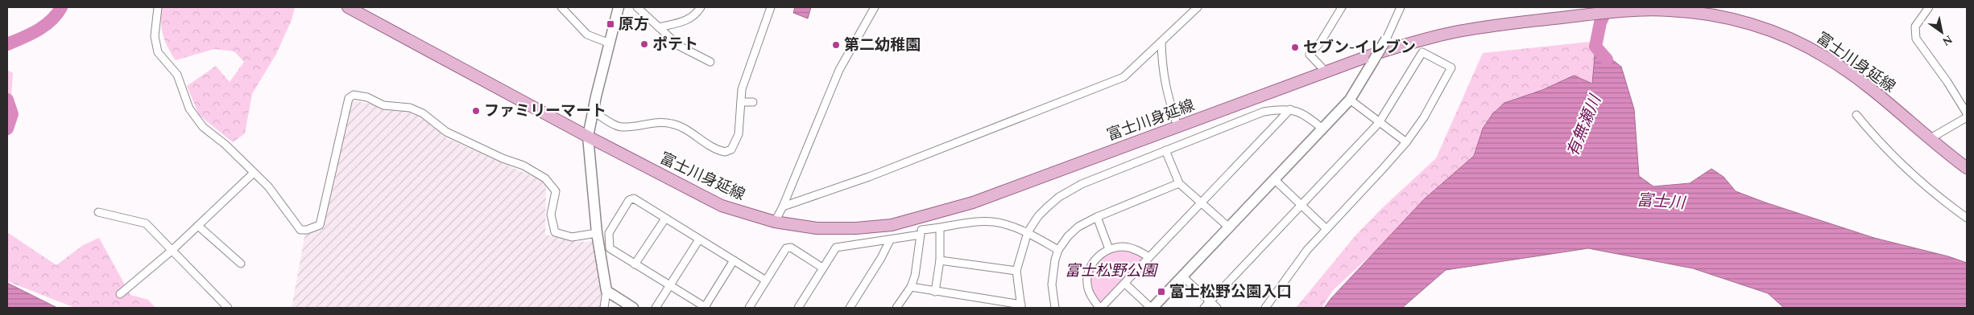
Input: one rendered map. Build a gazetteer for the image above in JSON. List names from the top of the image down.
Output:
{
  "streets": {
    "main road": ["富士川身延線"]
  },
  "water": ["有無瀬川", "富士川"],
  "parks": ["富士松野公園"],
  "places": {
    "transit": ["原方", "富士松野公園入口"],
    "other": [
      "ポテト",
      "第二幼稚園",
      "セブン-イレブン",
      "ファミリーマート"
    ]
  },
  "north": "bottom right"
}
